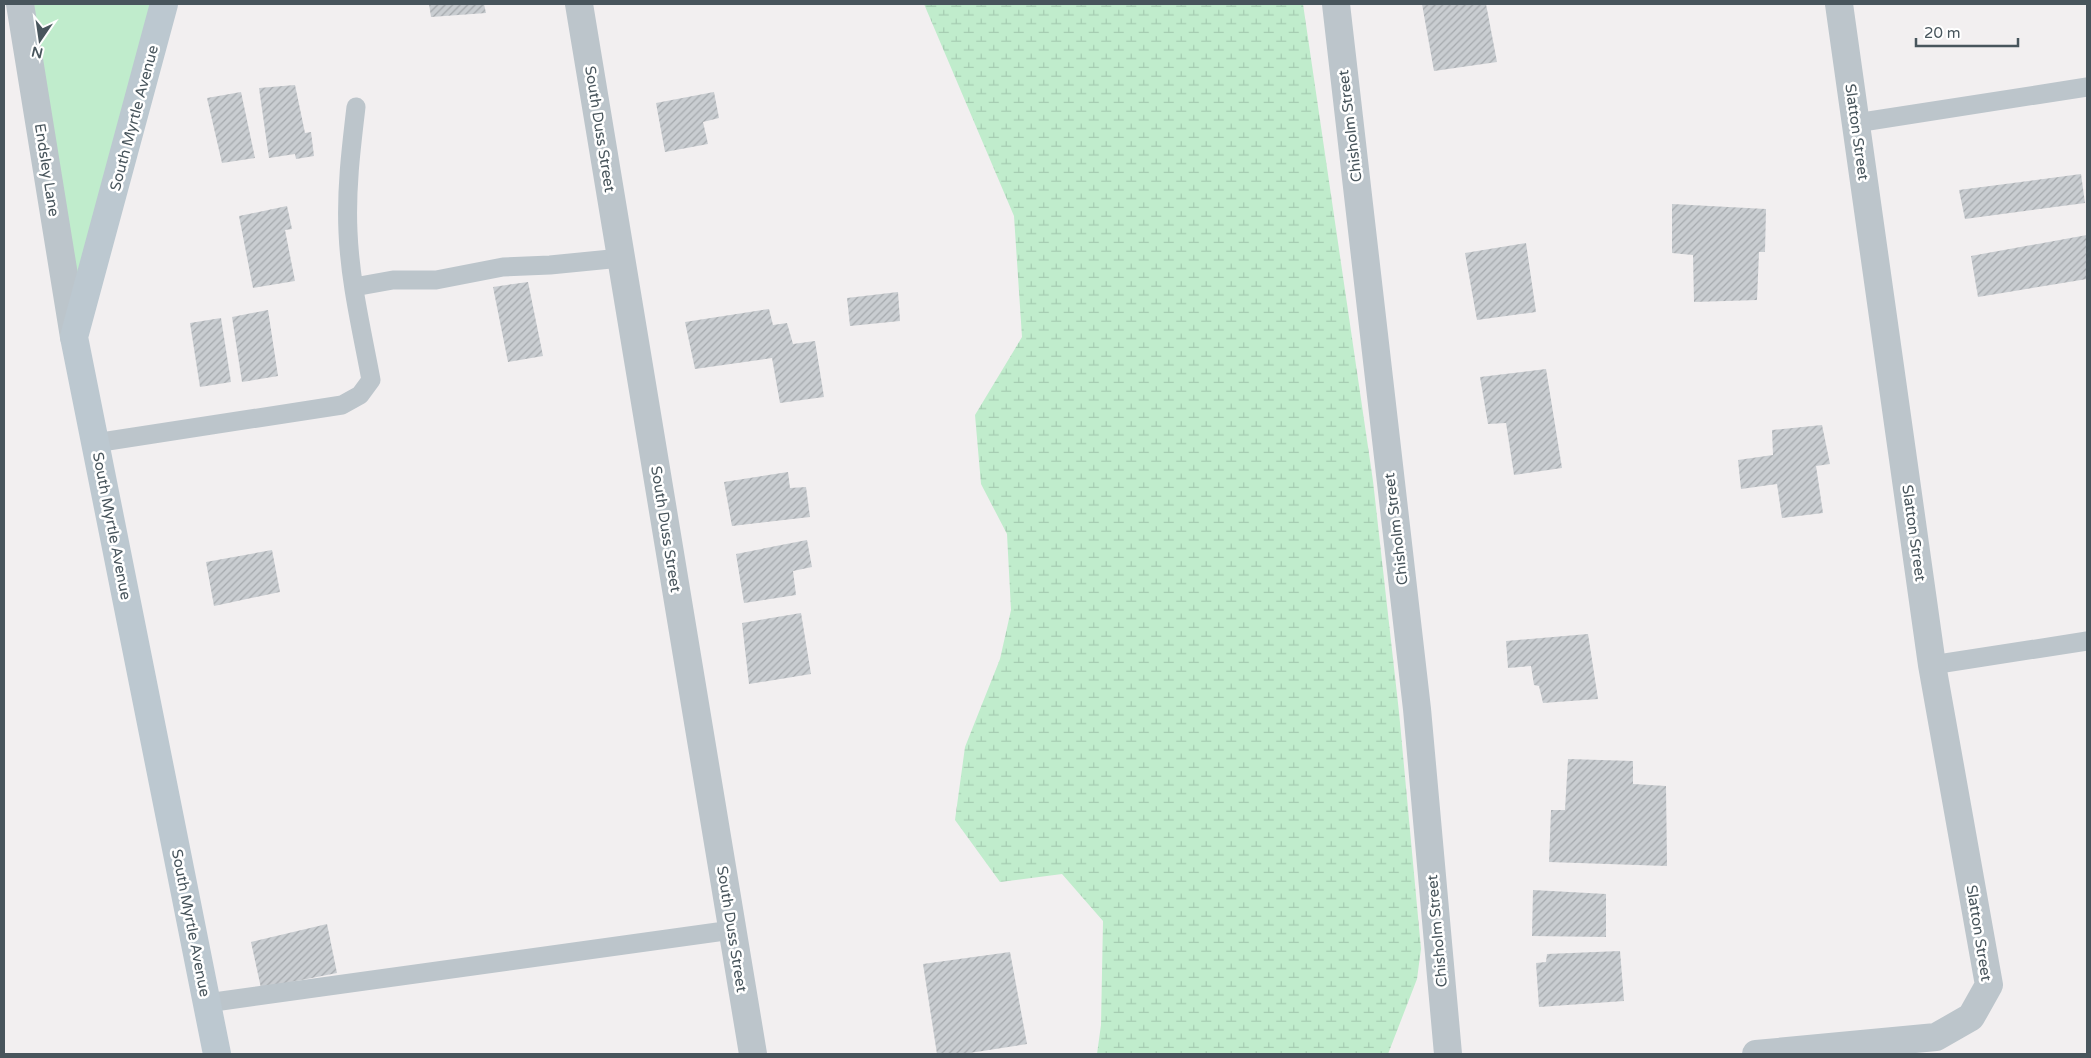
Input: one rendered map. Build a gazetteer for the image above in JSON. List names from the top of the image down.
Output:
{
  "streets": {
    "street": [
      "South Myrtle Avenue",
      "Chisholm Street",
      "South Duss Street",
      "Slatton Street",
      "Endsley Lane"
    ]
  },
  "crossings": [
    ["South Myrtle Avenue", "Endsley Lane"]
  ],
  "scale_bar": "20 m",
  "north": "bottom"
}
